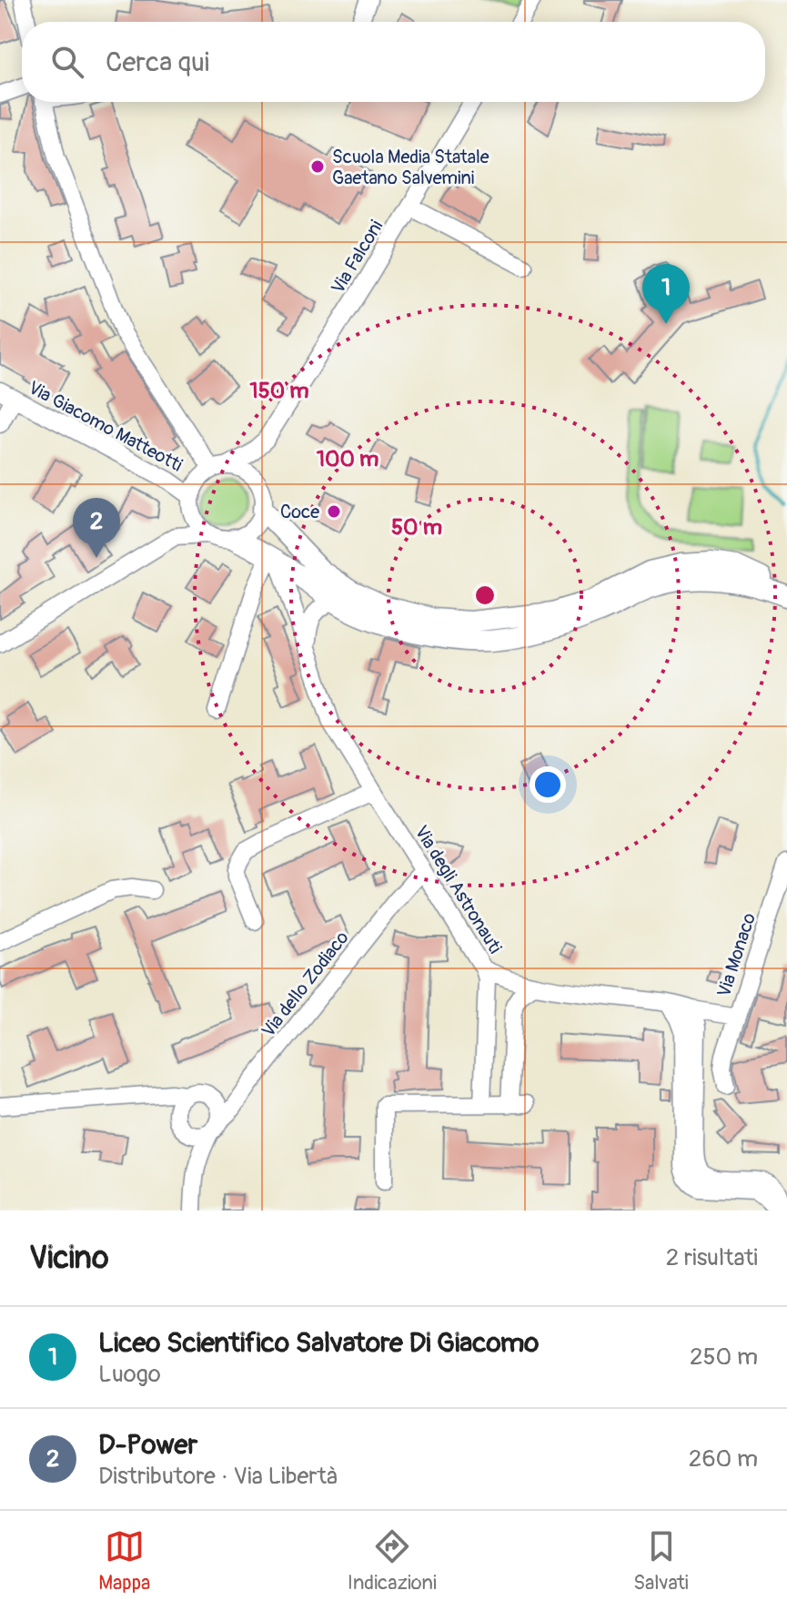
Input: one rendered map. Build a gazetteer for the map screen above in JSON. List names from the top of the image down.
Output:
{
  "streets": {
    "street": [
      "Via Falconi",
      "Via Giacomo Matteotti",
      "Via degli Astronauti",
      "Via Monaco",
      "Via dello Zodiaco"
    ]
  },
  "crossings": [
    ["Via Falconi", "Via Giacomo Matteotti"],
    ["Via degli Astronauti", "Via Monaco"],
    ["Via degli Astronauti", "Via dello Zodiaco"]
  ],
  "places": ["Scuola Media Statale Gaetano Salvemini", "Coce"],
  "page": {
    "search": "Cerca qui",
    "pins": ["1", "2"],
    "heading": ["Vicino", "2 risultati"],
    "list": [
      {
        "mark": "1",
        "name": "Liceo Scientifico Salvatore Di Giacomo",
        "note": "Luogo",
        "value": "250 m"
      },
      {
        "mark": "2",
        "name": "D-Power",
        "note": "Distributore · Via Libertà",
        "value": "260 m"
      }
    ],
    "nav": ["Mappa", "Indicazioni", "Salvati"]
  },
  "rings": ["150 m", "100 m", "50 m"]
}
